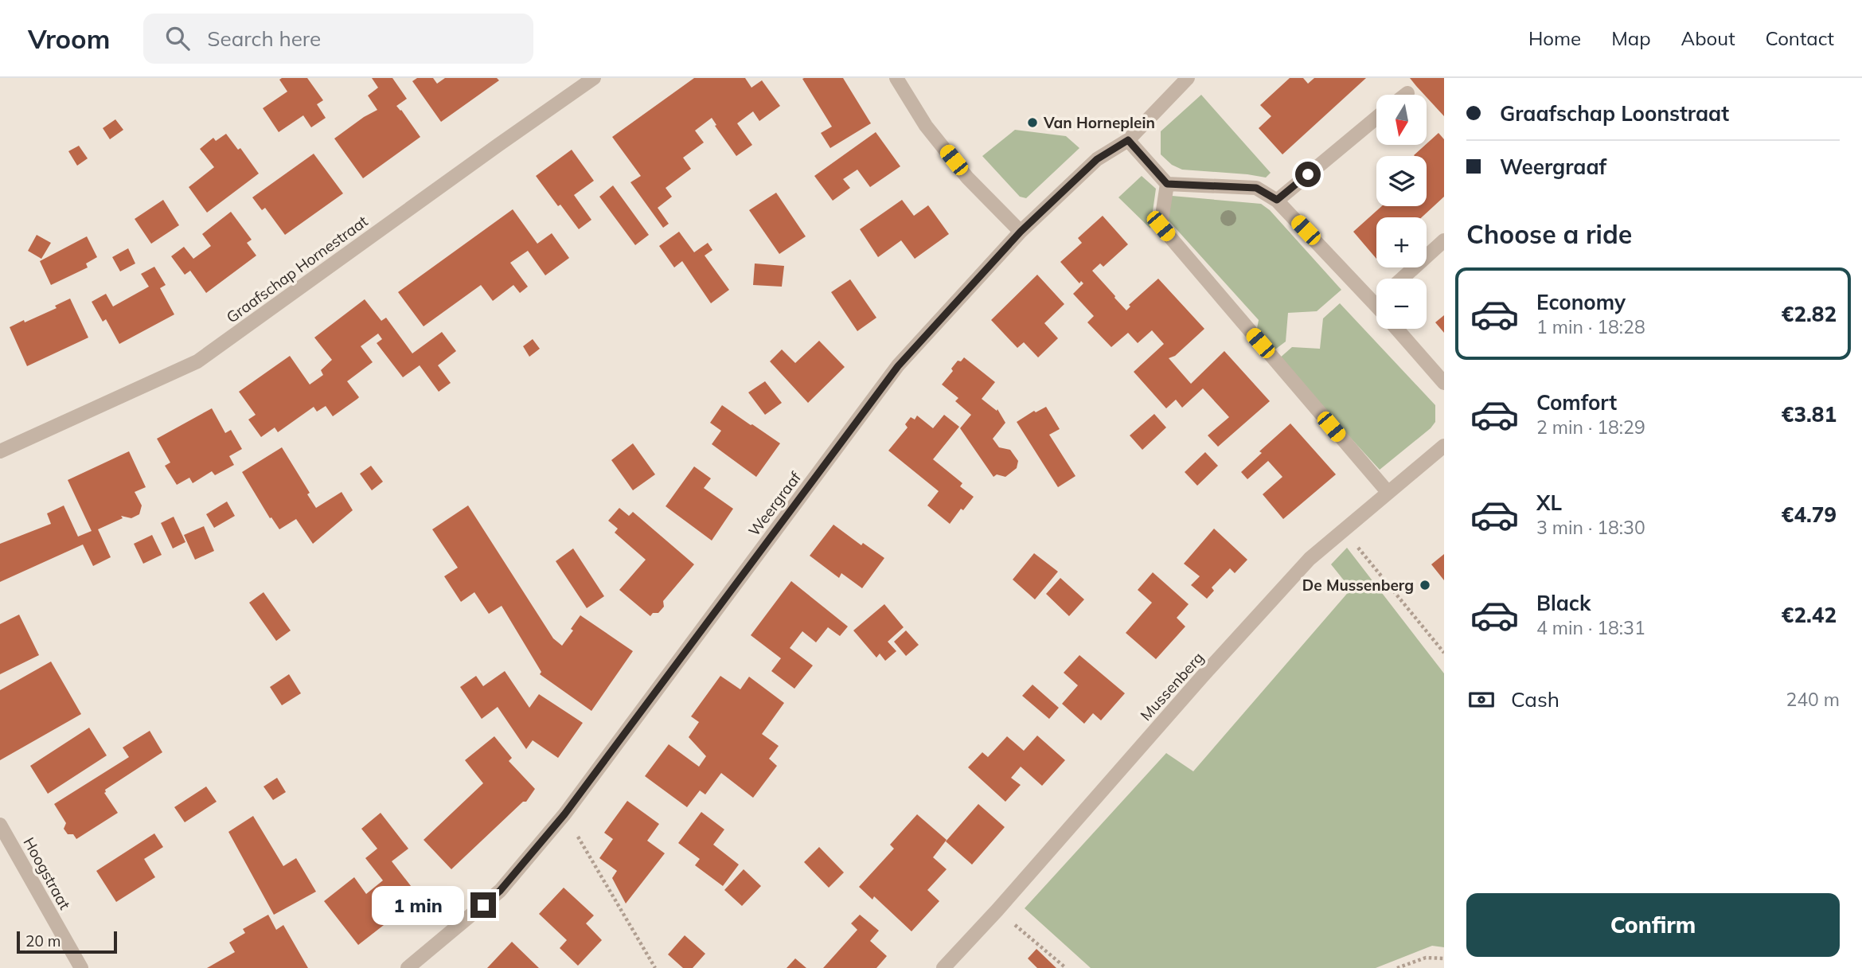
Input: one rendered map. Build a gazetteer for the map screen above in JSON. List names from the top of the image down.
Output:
{
  "streets": {
    "street": [
      "Graafschap Hornestraat",
      "Weergraaf",
      "Mussenberg",
      "Hoogstraat"
    ]
  },
  "places": ["Van Horneplein", "De Mussenberg"],
  "scale_bar": "20 m",
  "north": "bottom",
  "page": {
    "header": "Vroom",
    "search": "Search here",
    "nav": [
      "Home",
      "Map",
      "About",
      "Contact"
    ],
    "banner": ["Graafschap Loonstraat", "Weergraaf"],
    "map_buttons": ["+", "−"],
    "heading": "Choose a ride",
    "list": [
      {
        "name": "Economy",
        "note": "1 min · 18:28",
        "value": "€2.82"
      },
      {
        "name": "Comfort",
        "note": "2 min · 18:29",
        "value": "€3.81"
      },
      {
        "name": "XL",
        "note": "3 min · 18:30",
        "value": "€4.79"
      },
      {
        "name": "Black",
        "note": "4 min · 18:31",
        "value": "€2.42"
      }
    ],
    "pay": ["Cash", "240 m"],
    "buttons": "Confirm",
    "bubble": "1 min",
    "scale": "20 m"
  }
}
